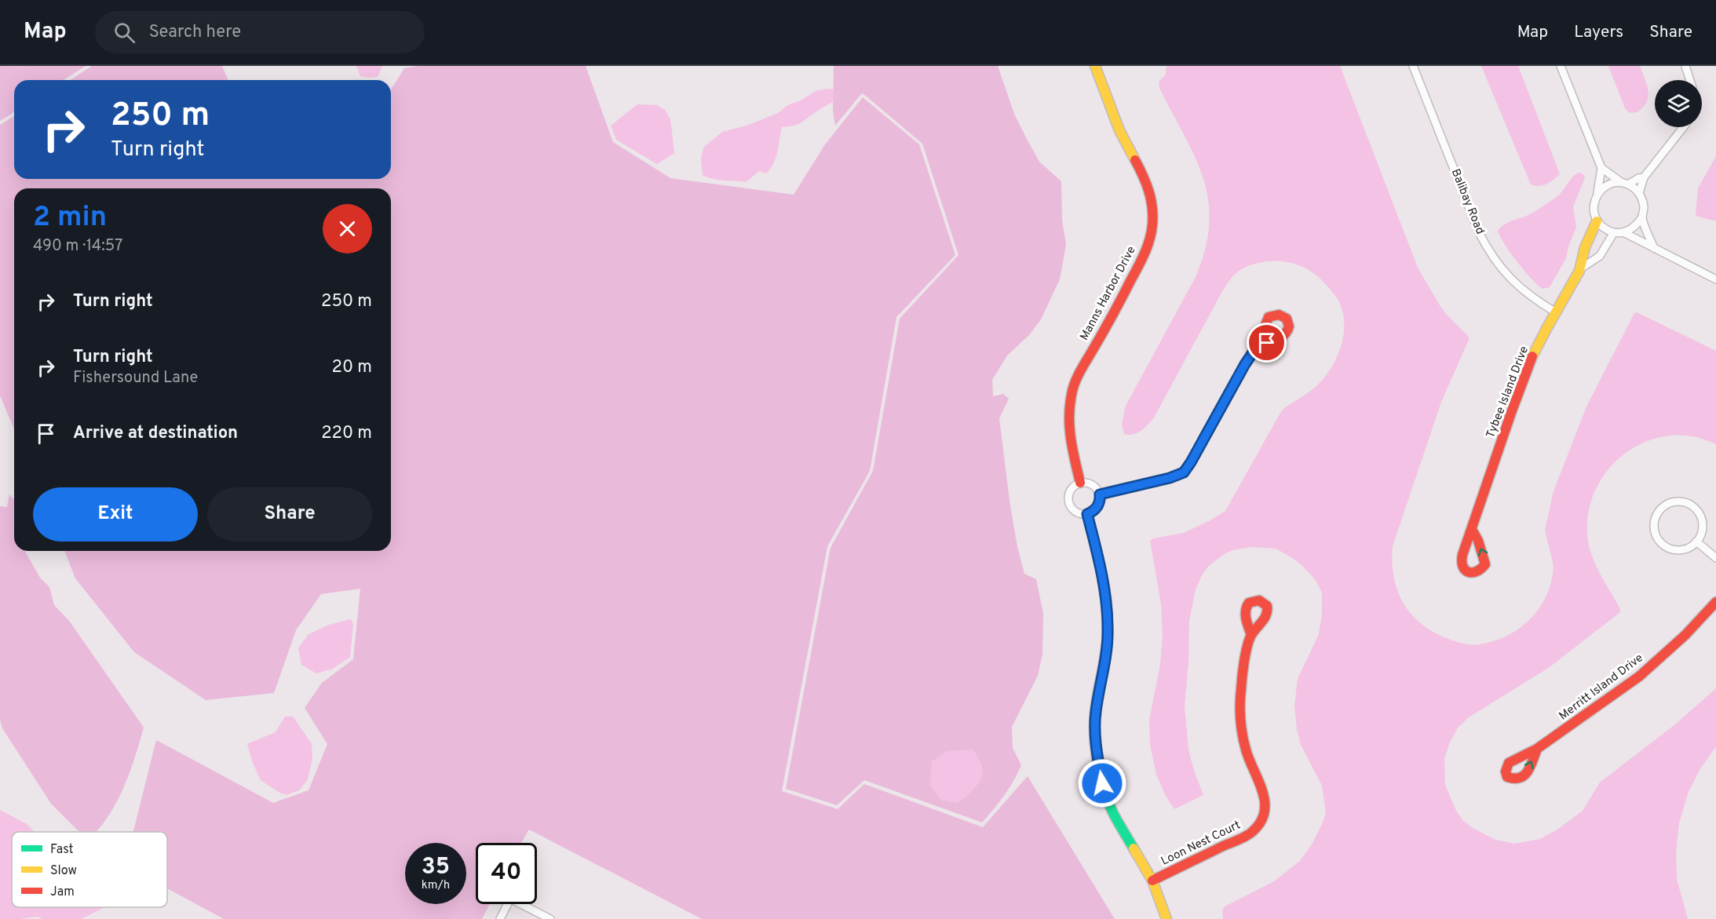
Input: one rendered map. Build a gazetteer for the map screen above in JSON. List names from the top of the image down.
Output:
{
  "streets": {
    "street": [
      "Balibay Road",
      "Manns Harbor Drive",
      "Tybee Island Drive",
      "Merritt Island Drive",
      "Loon Nest Court"
    ]
  },
  "crossings": [
    ["Balibay Road", "Tybee Island Drive"]
  ],
  "legend": ["Fast", "Slow", "Jam"],
  "page": {
    "header": "Map",
    "search": "Search here",
    "nav": ["Map", "Layers", "Share"],
    "turn": ["250 m", "Turn right"],
    "heading": ["2 min", "490 m · 14:57"],
    "list": [
      {
        "name": "Turn right",
        "value": "250 m"
      },
      {
        "name": "Turn right",
        "note": "Fishersound Lane",
        "value": "20 m"
      },
      {
        "name": "Arrive at destination",
        "value": "220 m"
      }
    ],
    "buttons": ["Exit", "Share"],
    "speed": "35 km/h",
    "limit": "40"
  }
}
